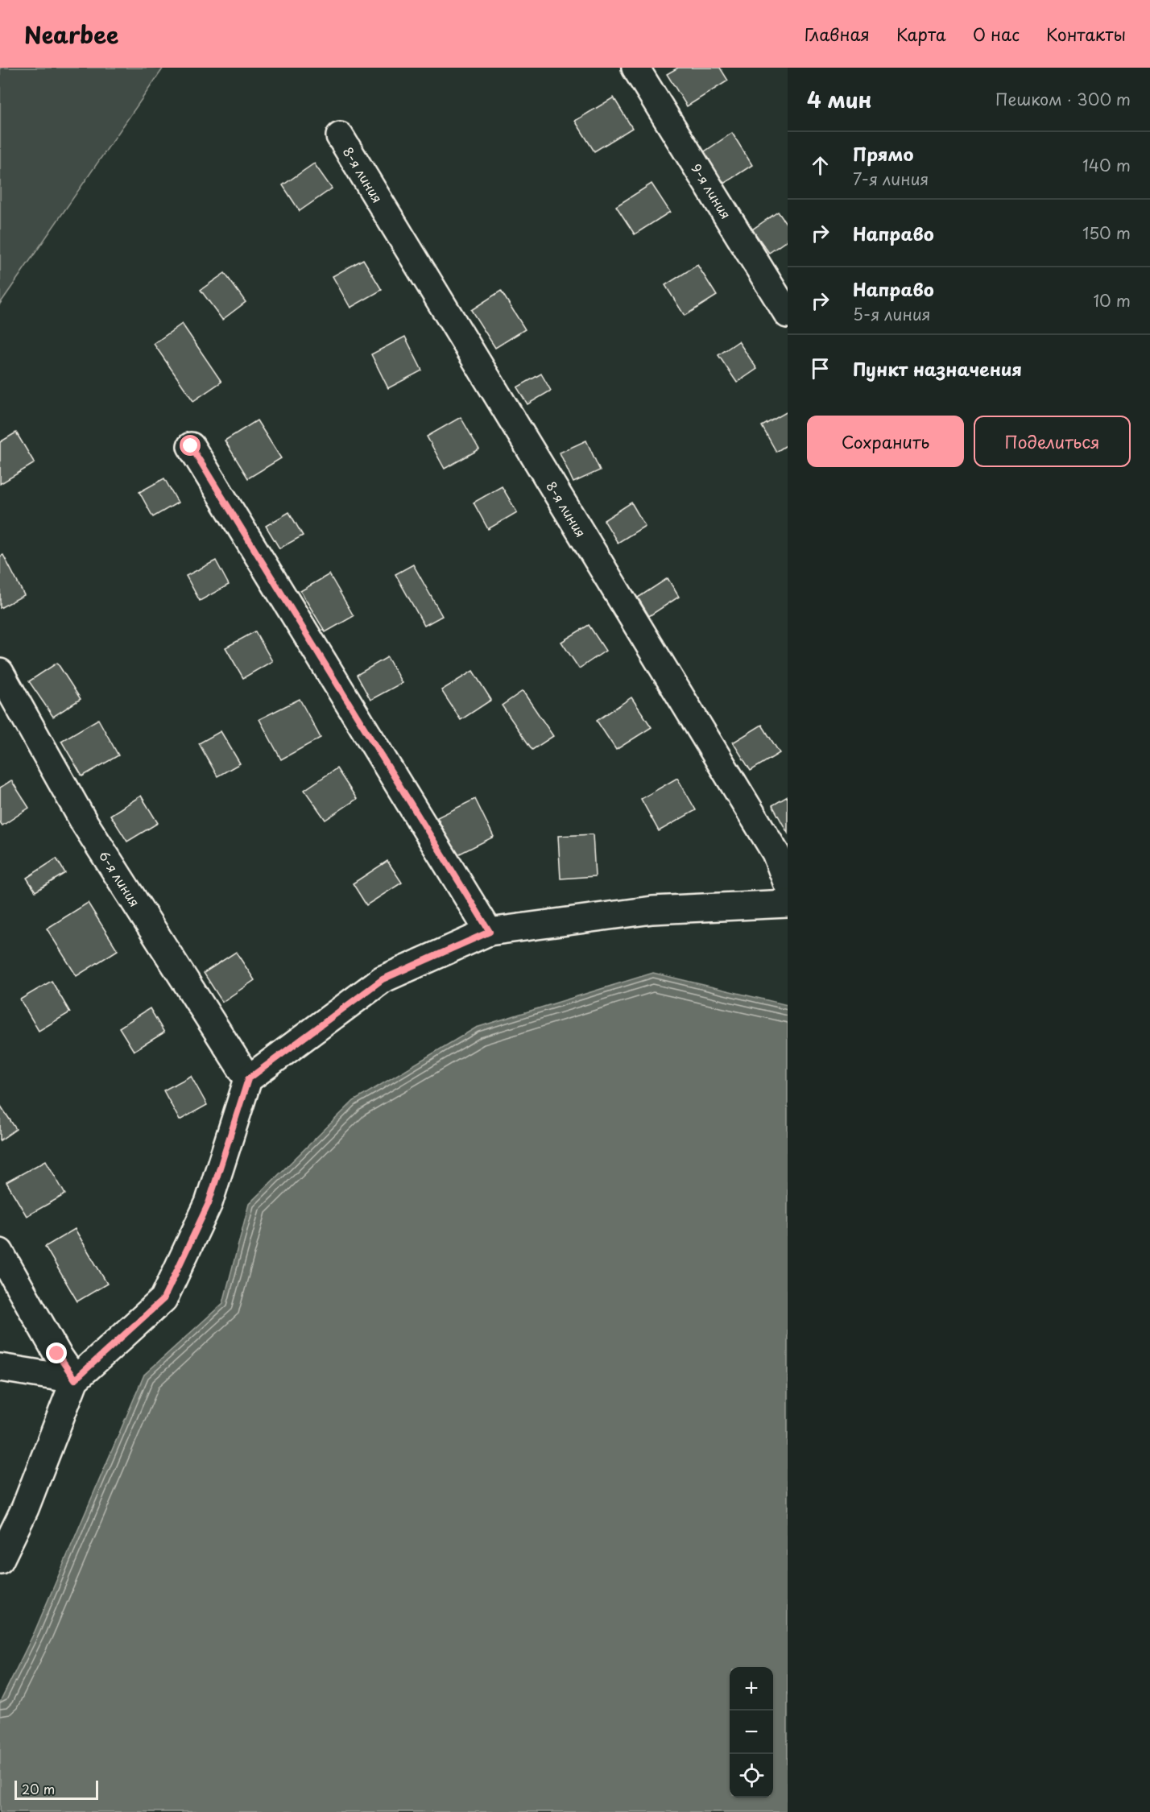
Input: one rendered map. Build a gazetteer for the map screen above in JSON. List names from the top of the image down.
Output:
{
  "streets": {
    "street": ["8-я линия", "9-я линия", "6-я линия"]
  },
  "scale_bar": "20 m",
  "page": {
    "header": "Nearbee",
    "nav": [
      "Главная",
      "Карта",
      "О нас",
      "Контакты"
    ],
    "heading": ["4 мин", "Пешком · 300 m"],
    "list": [
      ["Прямо", "7-я линия", "140 m"],
      ["Направо", "150 m"],
      ["Направо", "5-я линия", "10 m"],
      "Пункт назначения"
    ],
    "buttons": ["Сохранить", "Поделиться"],
    "map_buttons": ["+", "−"],
    "scale": "20 m"
  }
}
